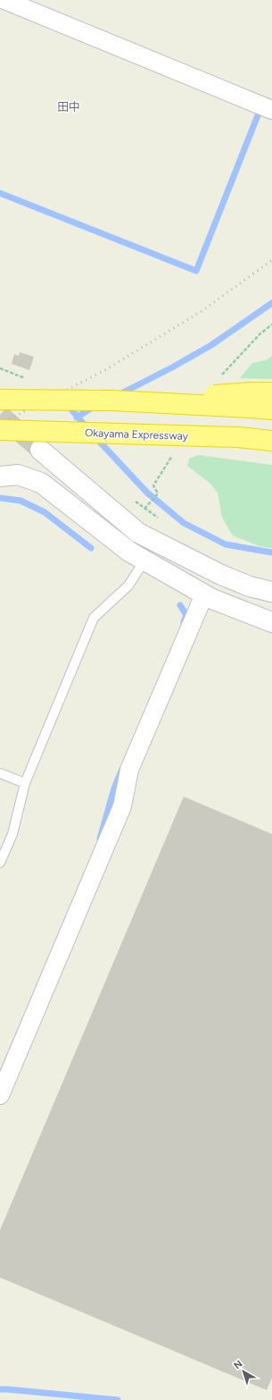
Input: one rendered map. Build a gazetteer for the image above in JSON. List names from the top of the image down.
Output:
{
  "streets": {
    "highway": ["Okayama Expressway"]
  },
  "districts": ["田中"],
  "north": "top left"
}
